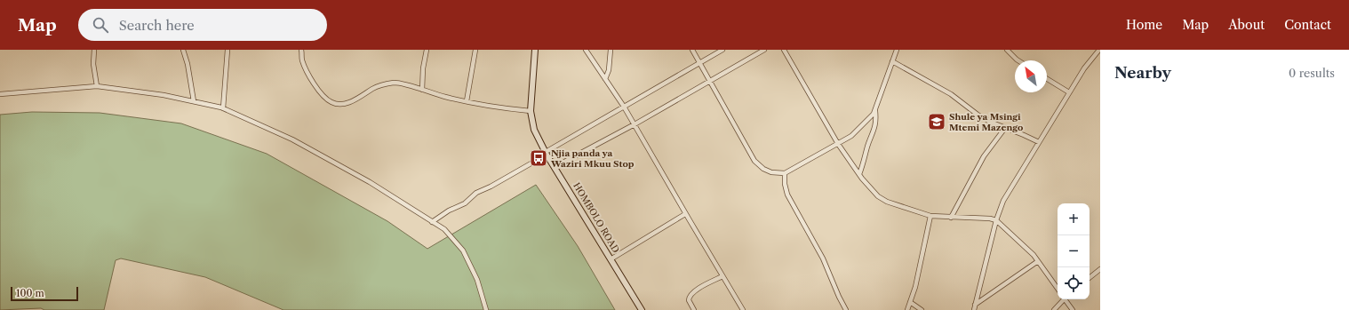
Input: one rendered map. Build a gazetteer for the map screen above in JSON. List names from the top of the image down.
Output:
{
  "streets": {
    "street": ["HOMBOLO ROAD"]
  },
  "places": {
    "school or university": ["Shule ya Msingi Mtemi Mazengo"],
    "bus stop": ["Njia panda ya Waziri Mkuu Stop"]
  },
  "scale_bar": "100 m",
  "north": "top left",
  "page": {
    "header": "Map",
    "search": "Search here",
    "nav": [
      "Home",
      "Map",
      "About",
      "Contact"
    ],
    "heading": ["Nearby", "0 results"],
    "map_buttons": ["+", "−"],
    "scale": "100 m"
  }
}
